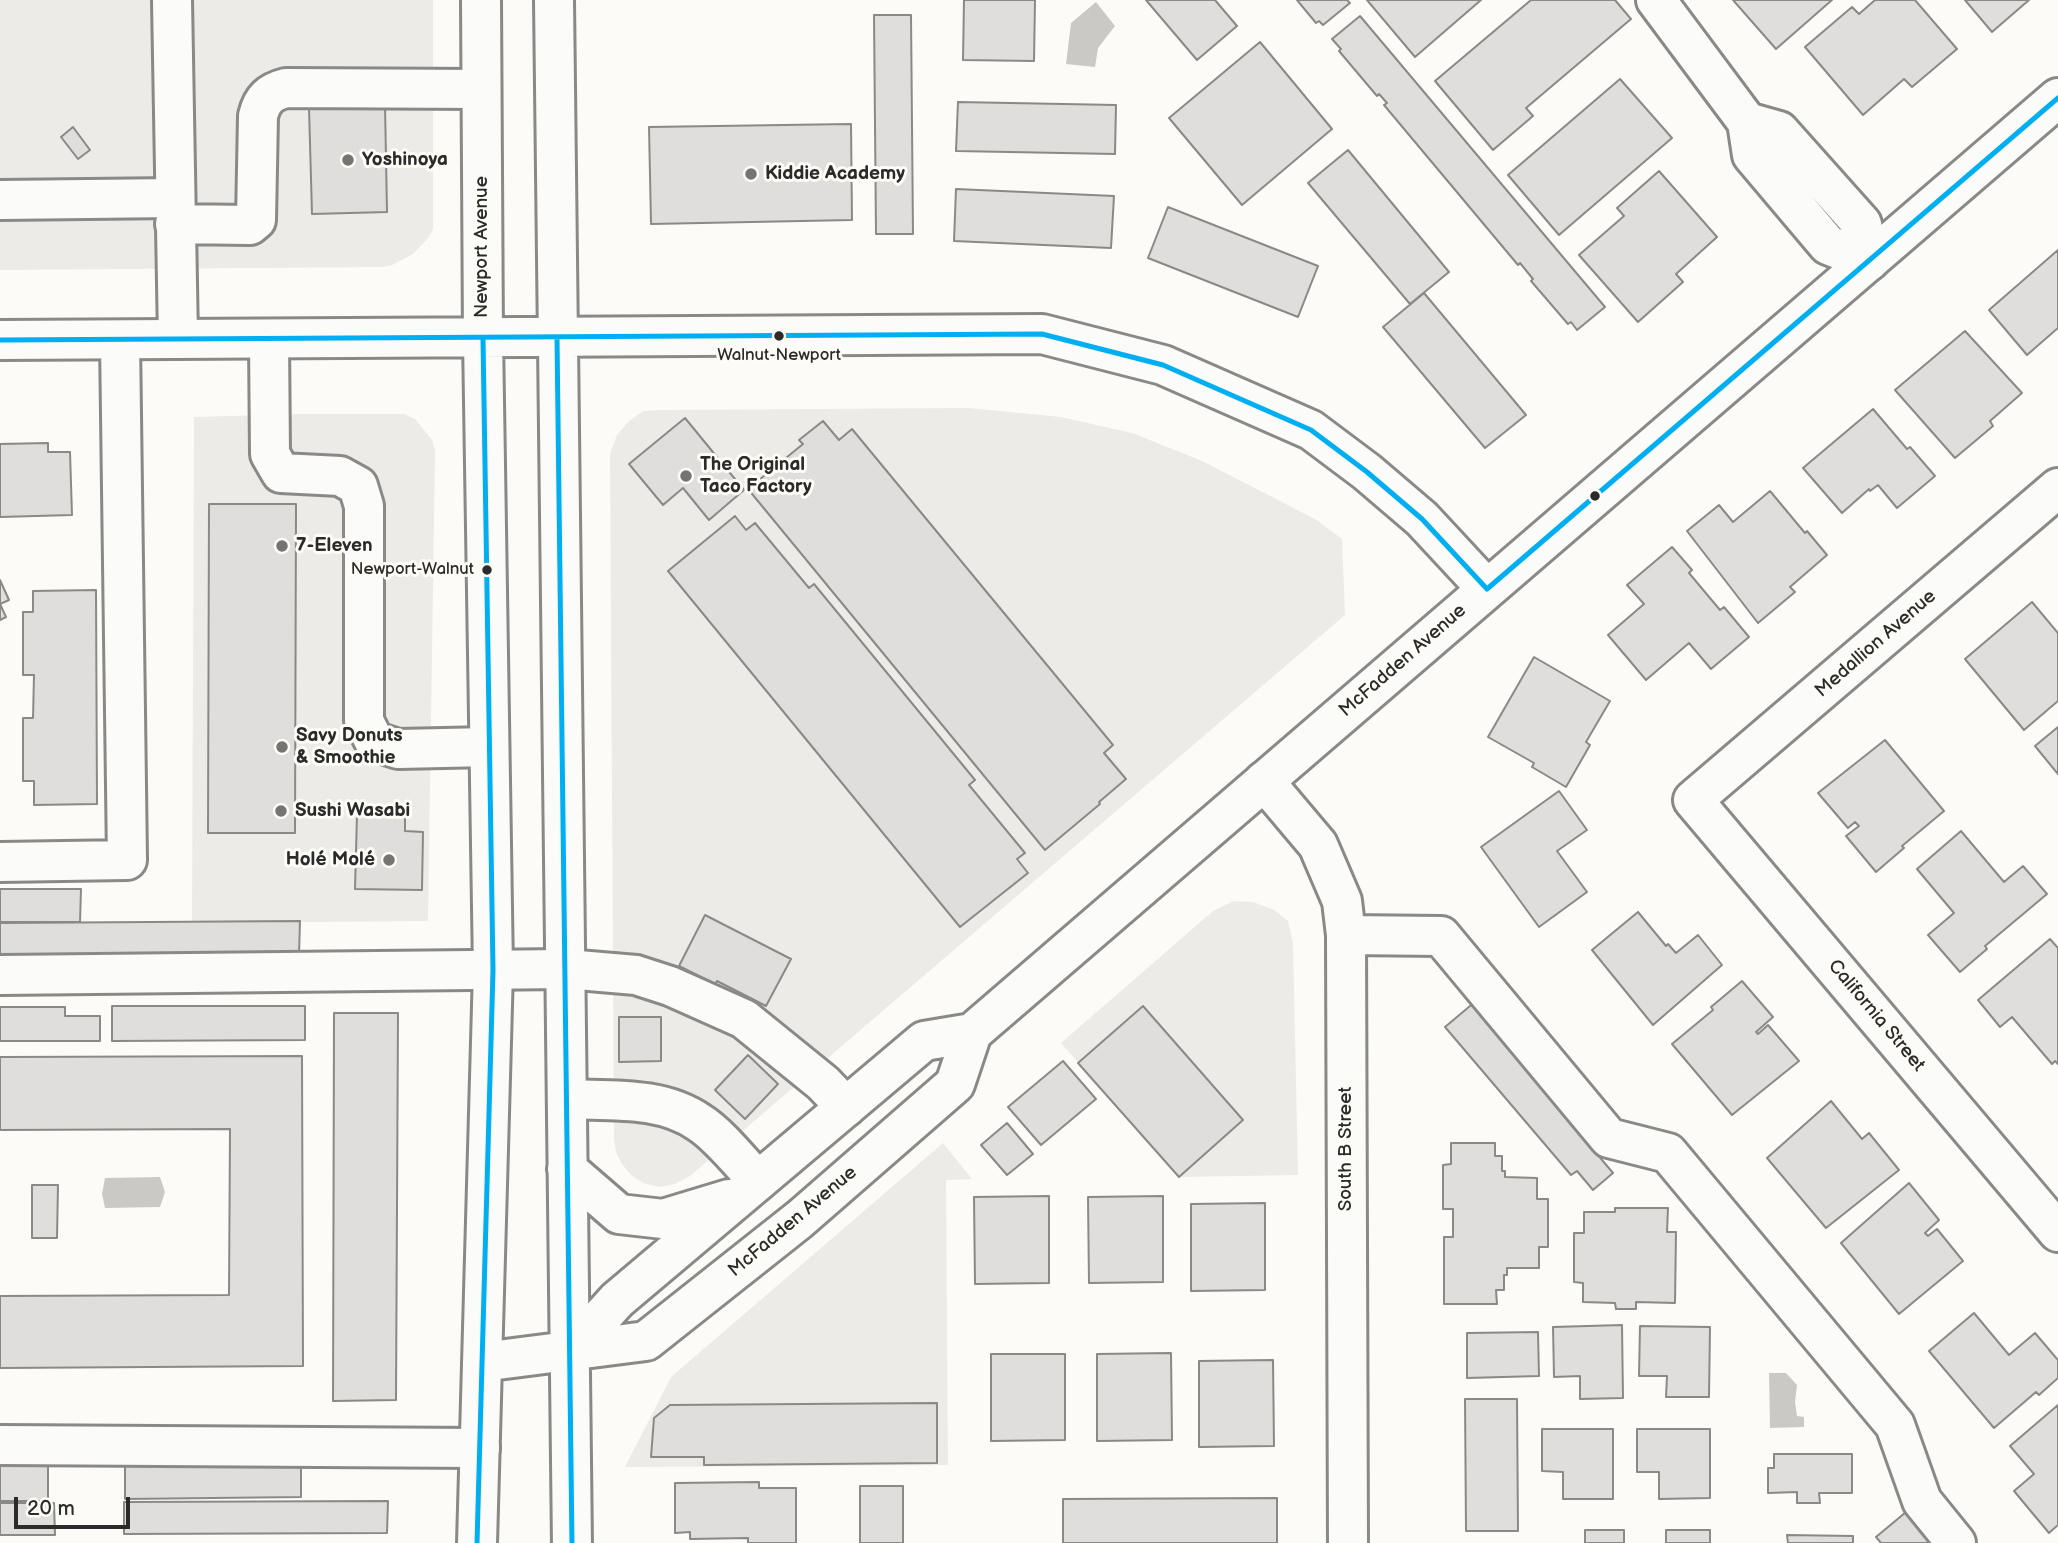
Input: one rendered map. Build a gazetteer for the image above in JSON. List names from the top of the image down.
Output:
{
  "streets": {
    "main road": [
      "Newport Avenue",
      "Medallion Avenue",
      "McFadden Avenue",
      "California Street",
      "South B Street"
    ]
  },
  "crossings": [
    ["Newport Avenue", "McFadden Avenue"],
    ["Medallion Avenue", "California Street"],
    ["McFadden Avenue", "South B Street"]
  ],
  "places": [
    "Yoshinoya",
    "Kiddie Academy",
    "Walnut-Newport",
    "The Original Taco Factory",
    "7-Eleven",
    "Newport-Walnut",
    "Savy Donuts & Smoothie",
    "Sushi Wasabi",
    "Holé Molé"
  ],
  "scale_bar": "20 m"
}
